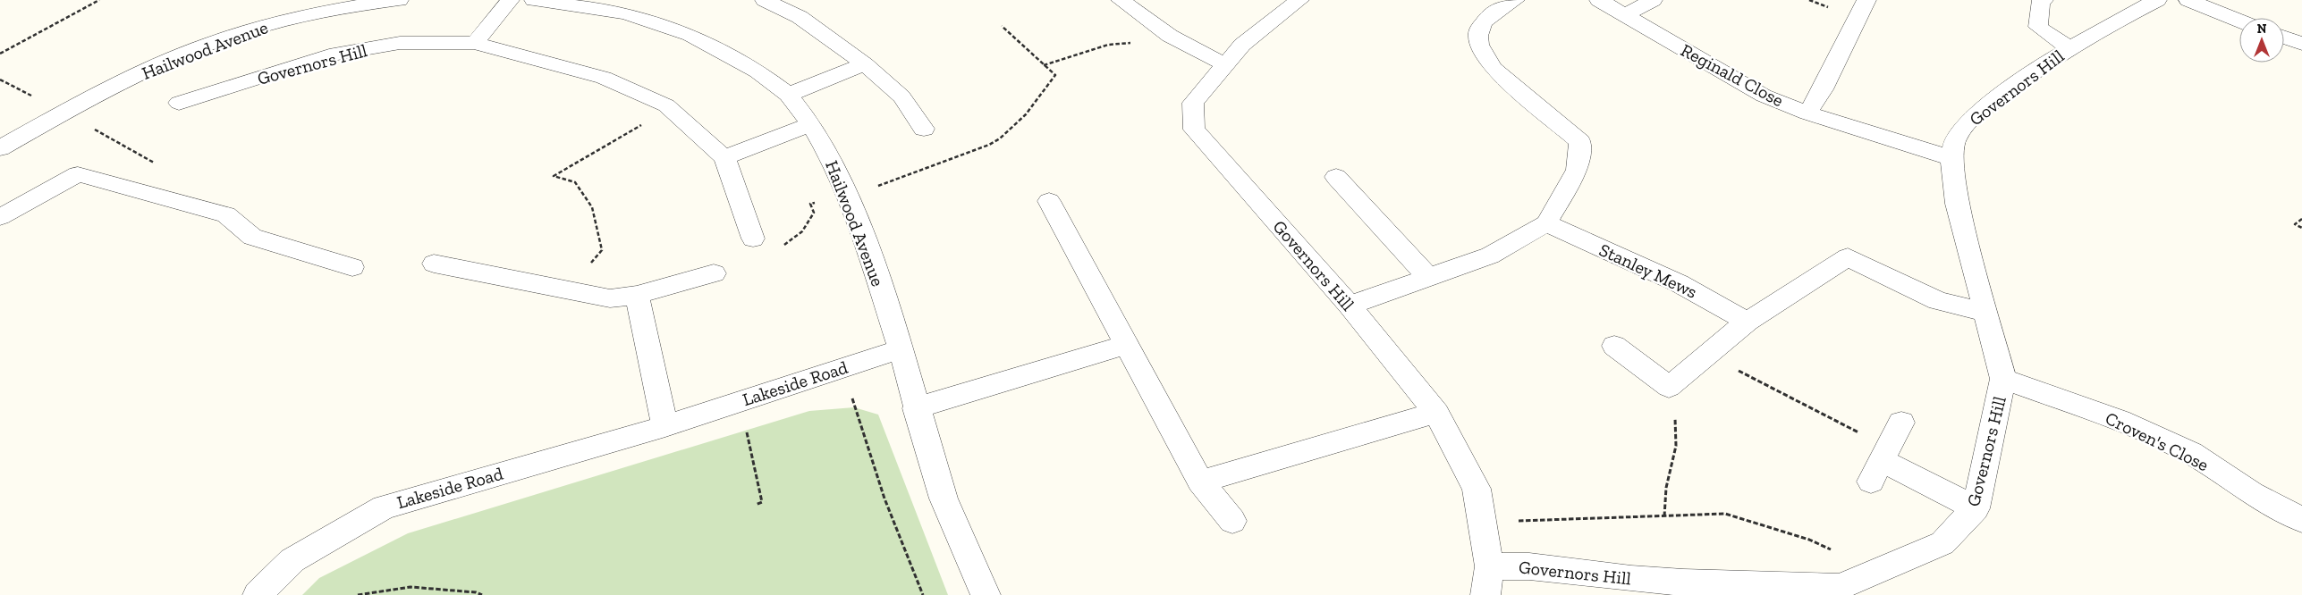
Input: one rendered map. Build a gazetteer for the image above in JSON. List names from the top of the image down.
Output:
{
  "streets": {
    "street": [
      "Hailwood Avenue",
      "Governors Hill",
      "Reginald Close",
      "Stanley Mews",
      "Lakeside Road",
      "Croven's Close"
    ]
  },
  "crossings": [
    ["Hailwood Avenue", "Lakeside Road"],
    ["Governors Hill", "Reginald Close"],
    ["Governors Hill", "Croven's Close"]
  ],
  "north": "top"
}
